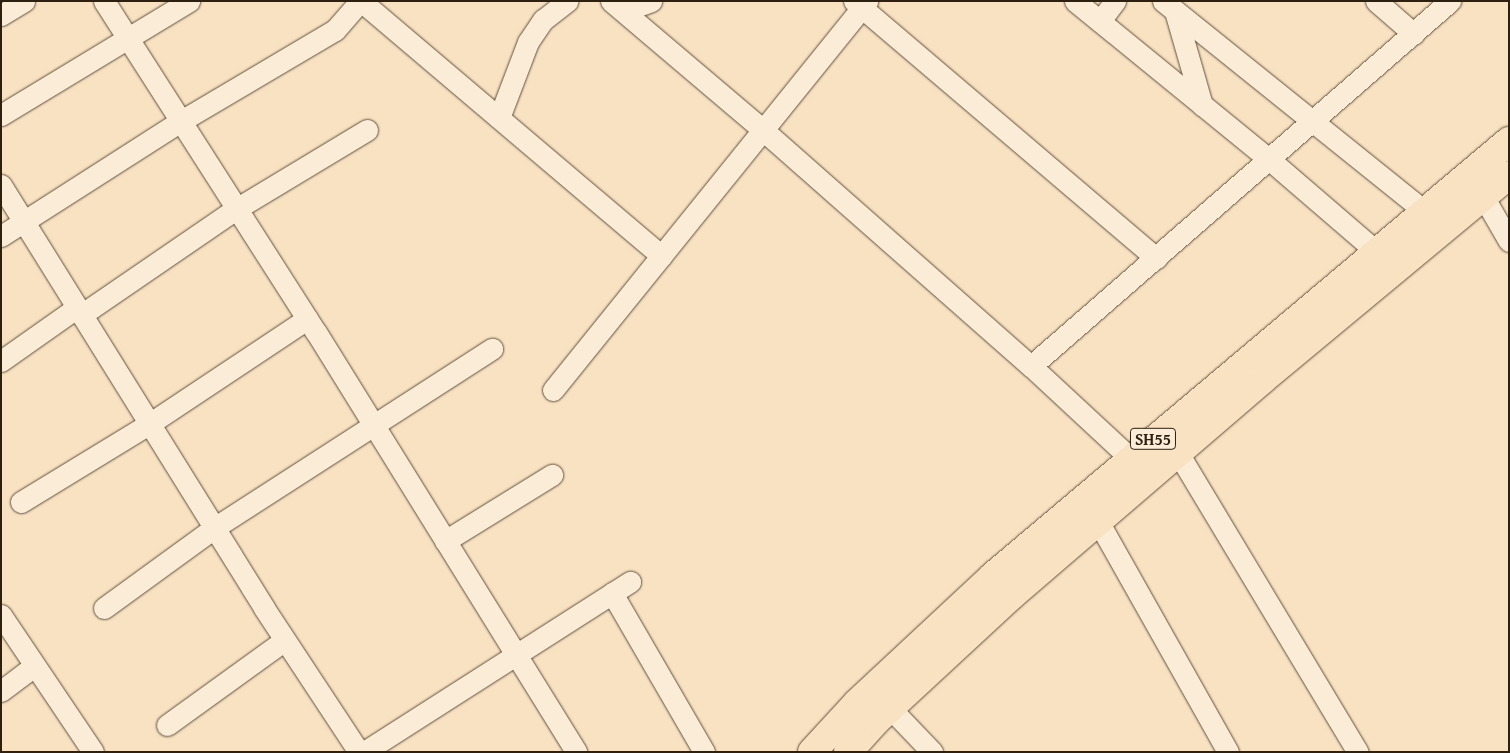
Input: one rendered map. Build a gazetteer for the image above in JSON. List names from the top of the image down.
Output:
{
  "streets": {
    "main road": ["SH55"]
  }
}
